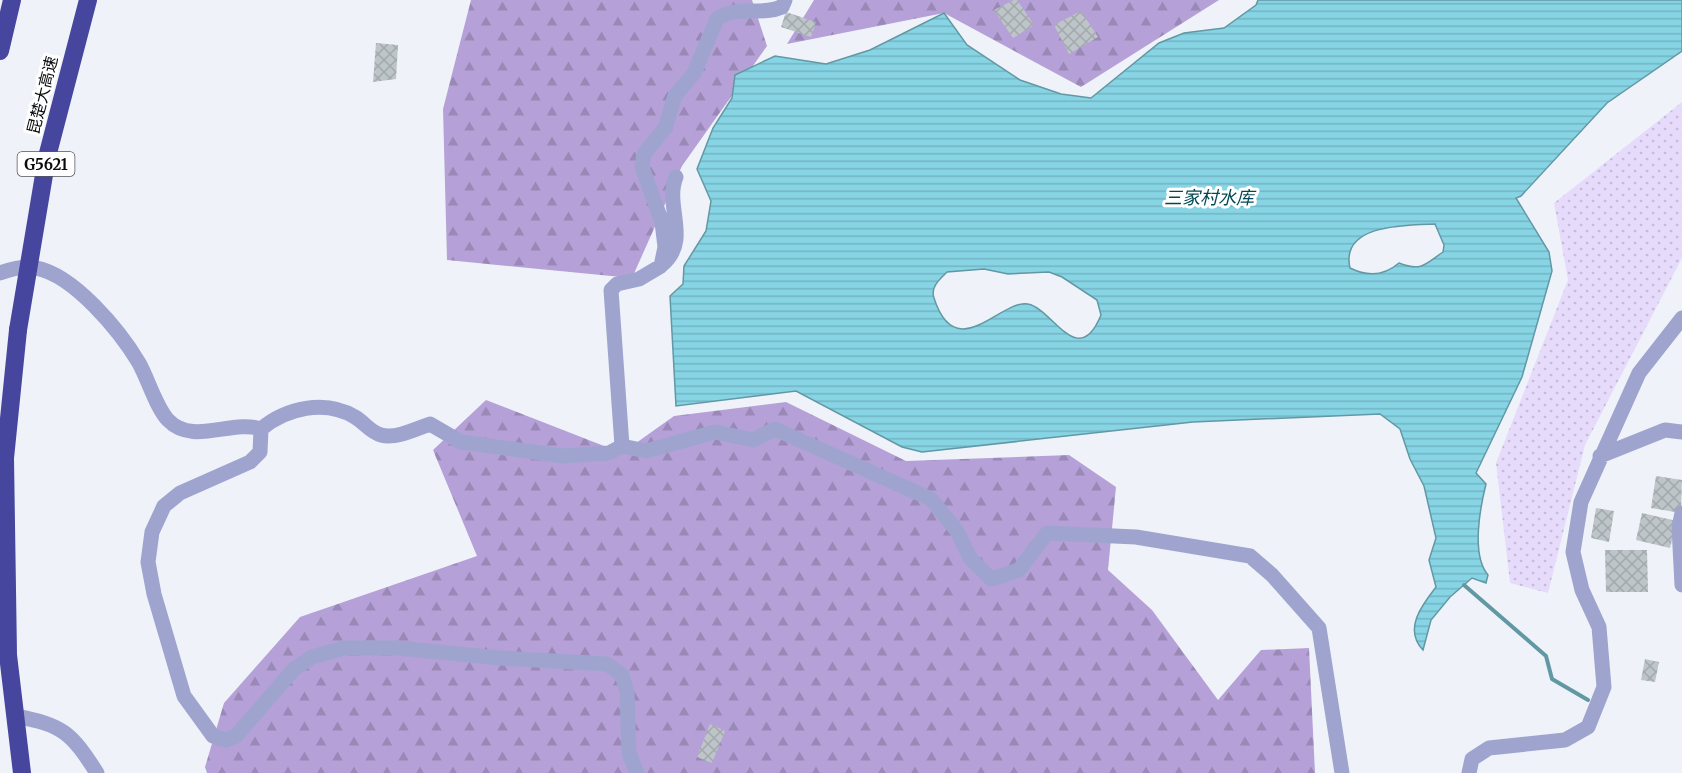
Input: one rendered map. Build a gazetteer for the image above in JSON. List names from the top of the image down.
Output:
{
  "streets": {
    "highway": ["昆楚大高速", "G5621"]
  },
  "water": ["三家村水库"]
}
